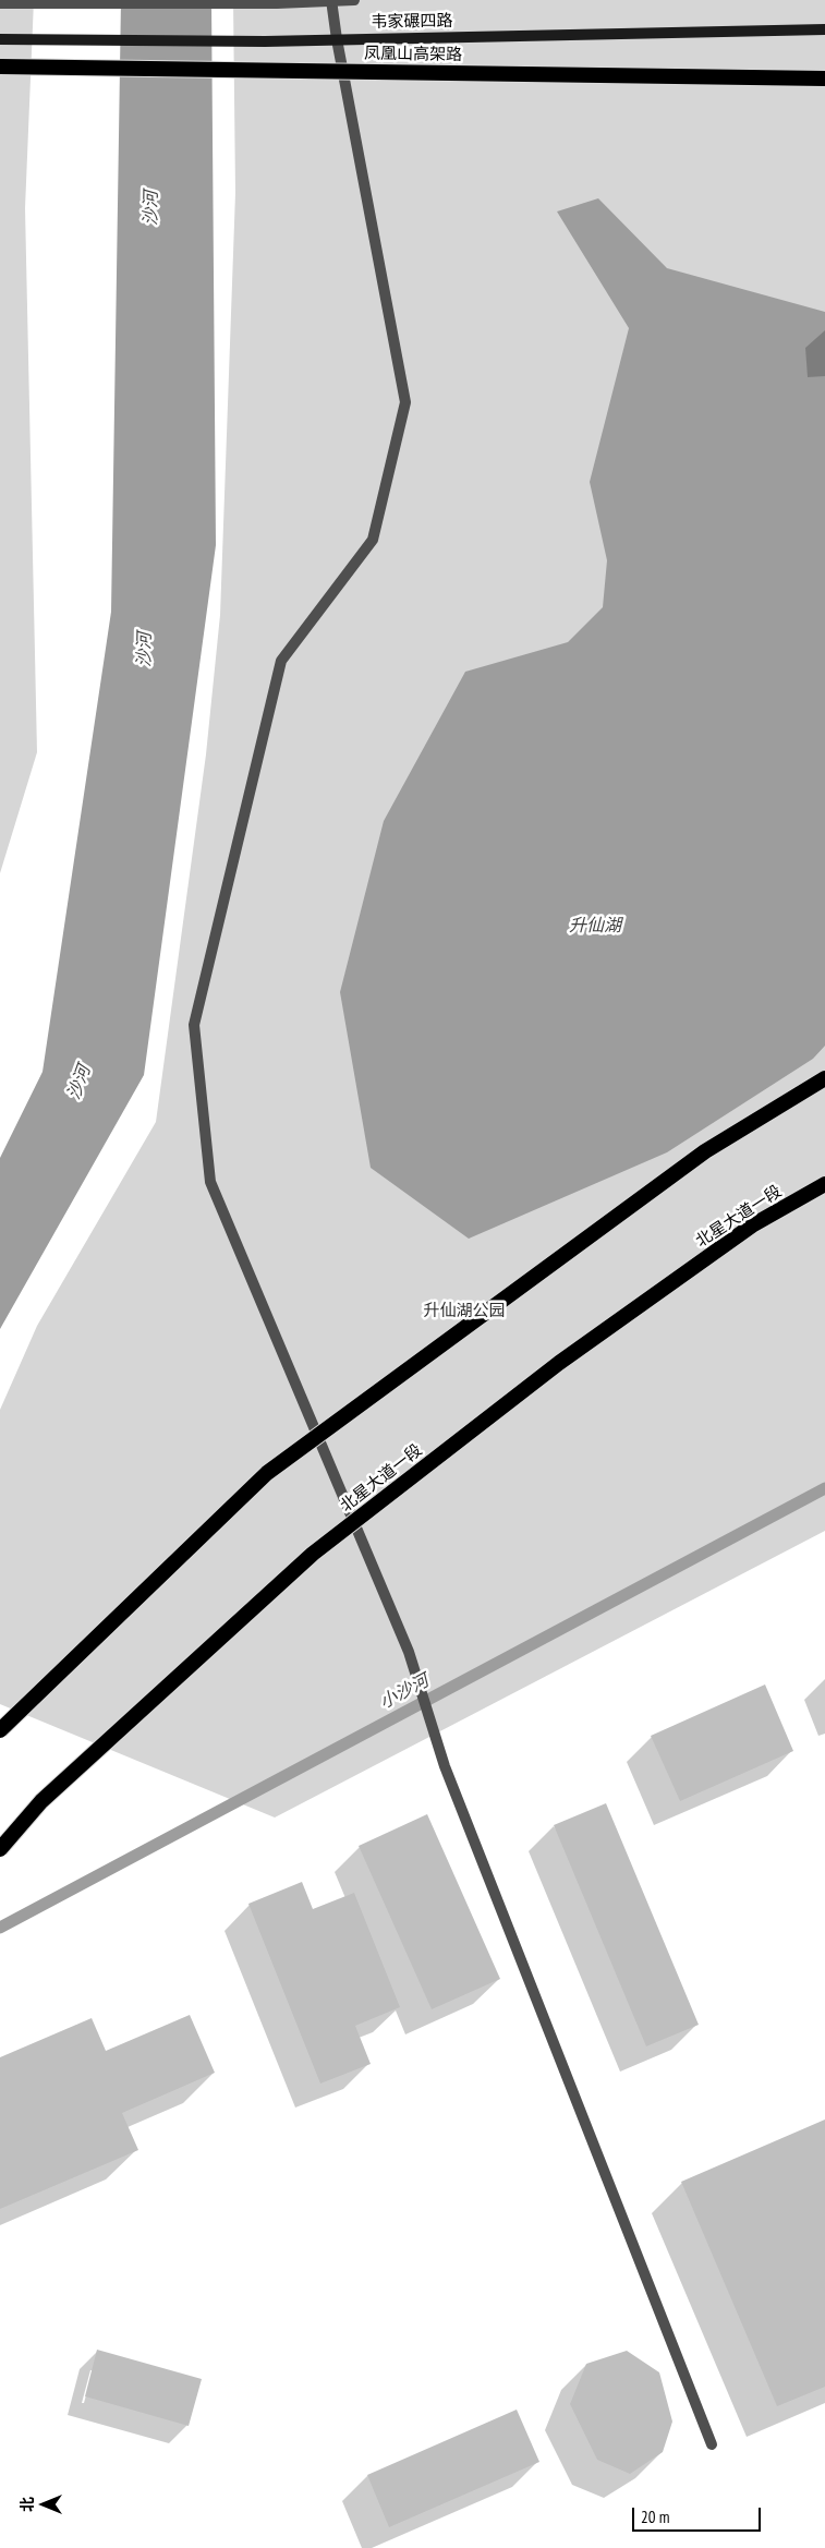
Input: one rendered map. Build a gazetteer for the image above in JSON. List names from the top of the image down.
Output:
{
  "streets": {
    "highway": ["凤凰山高架路", "北星大道一段"],
    "main road": ["韦家碾四路"]
  },
  "water": ["沙河", "升仙湖", "小沙河"],
  "parks": ["升仙湖公园"],
  "scale_bar": "20 m",
  "north": "left"
}
